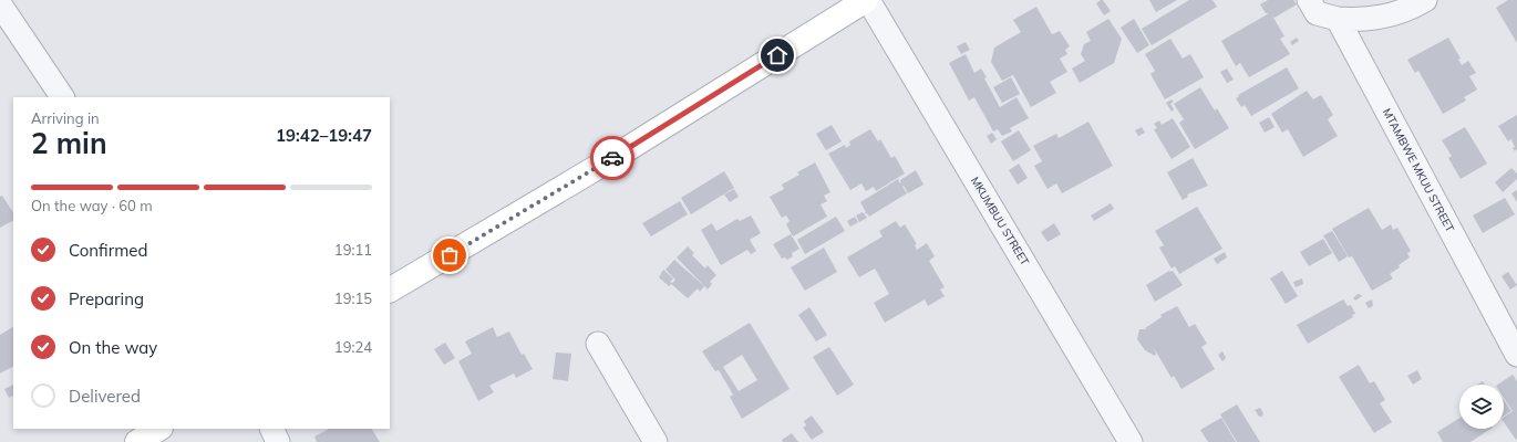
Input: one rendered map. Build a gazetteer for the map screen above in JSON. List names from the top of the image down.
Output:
{
  "streets": {
    "street": ["MTAMBWE MKUU STREET", "MKUMBUU STREET"]
  },
  "page": {
    "heading": ["2 min", "Arriving in", "19:42–19:47"],
    "bar": "On the way · 60 m",
    "list": [
      ["Confirmed", "19:11"],
      ["Preparing", "19:15"],
      ["On the way", "19:24"],
      "Delivered"
    ]
  }
}
